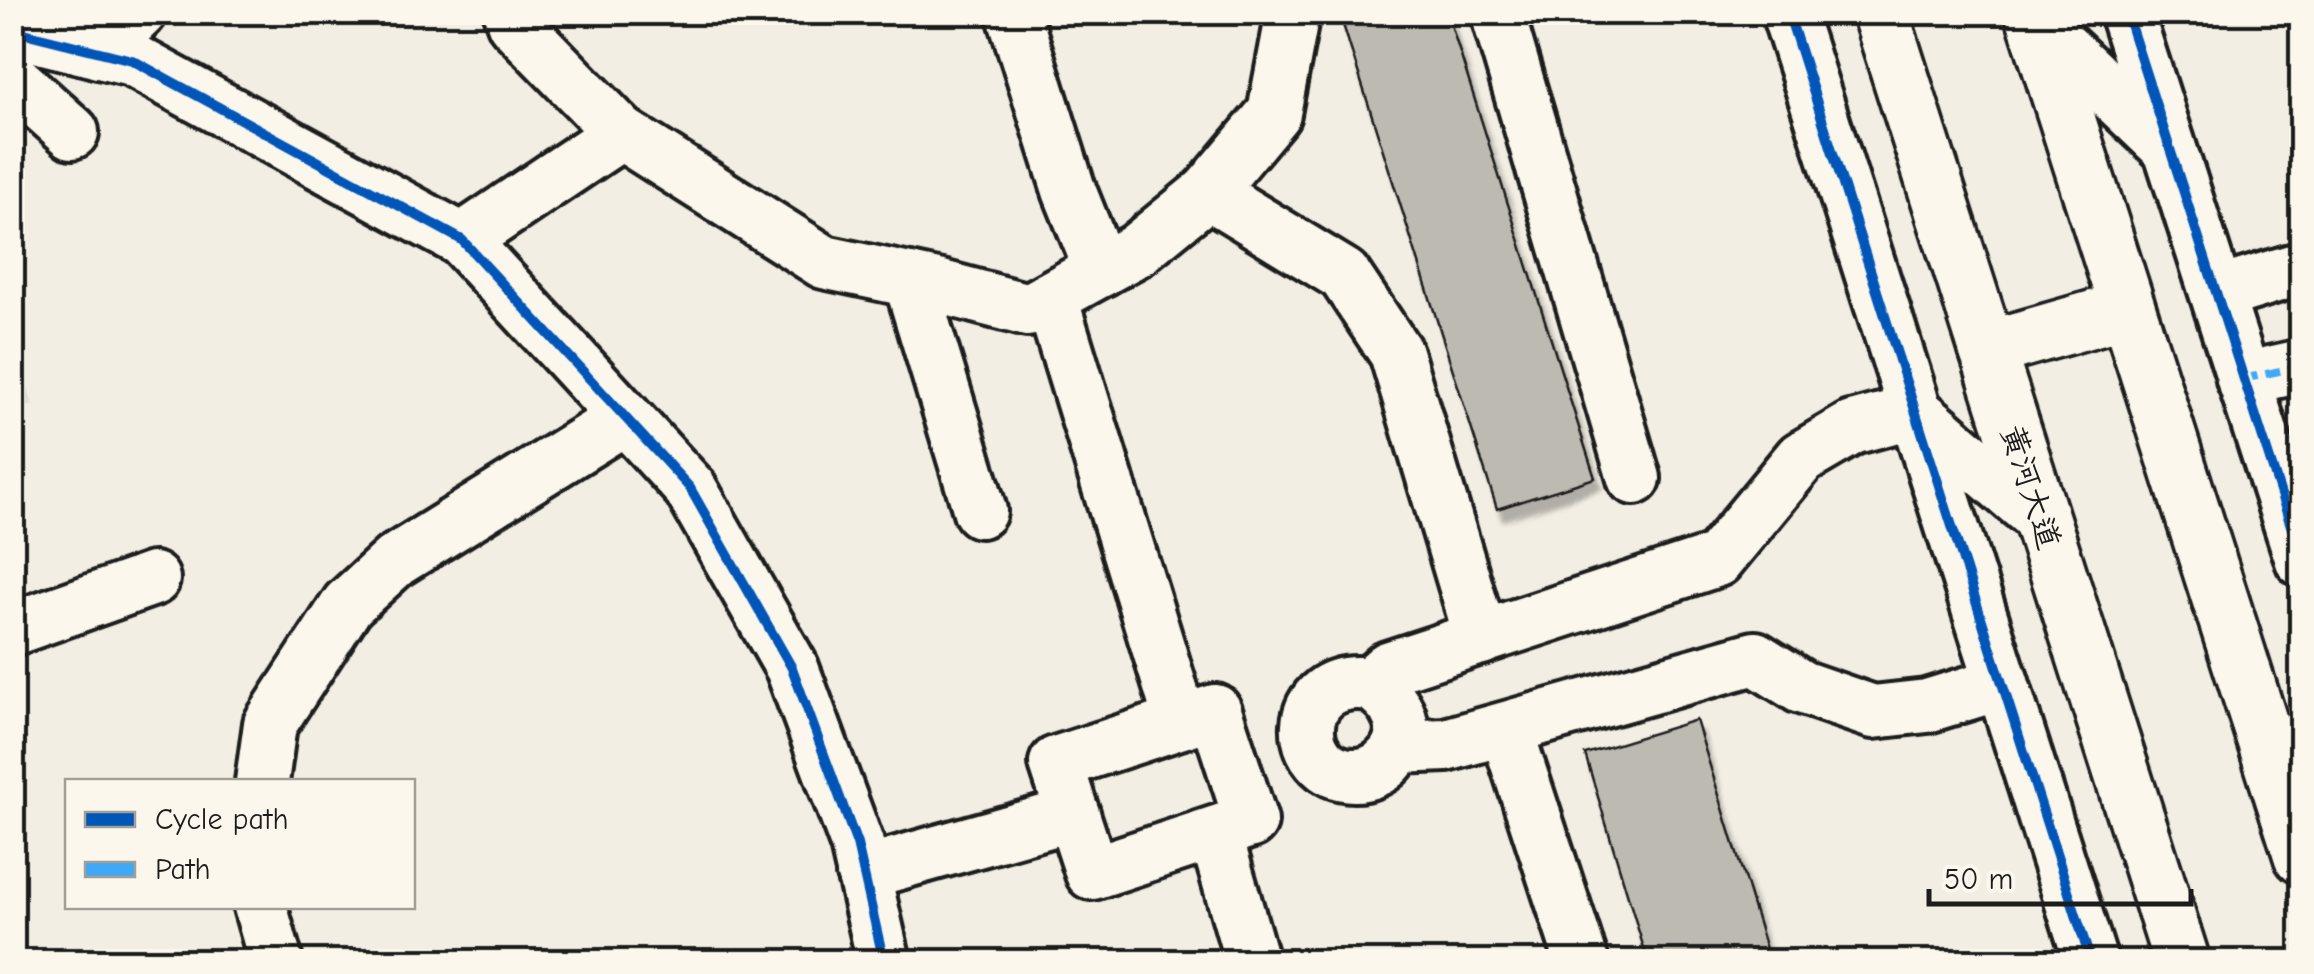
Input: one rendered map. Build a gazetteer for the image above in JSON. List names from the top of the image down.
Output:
{
  "streets": {
    "main road": ["黄河大道"]
  },
  "legend": ["Cycle path", "Path"],
  "scale_bar": "50 m"
}
